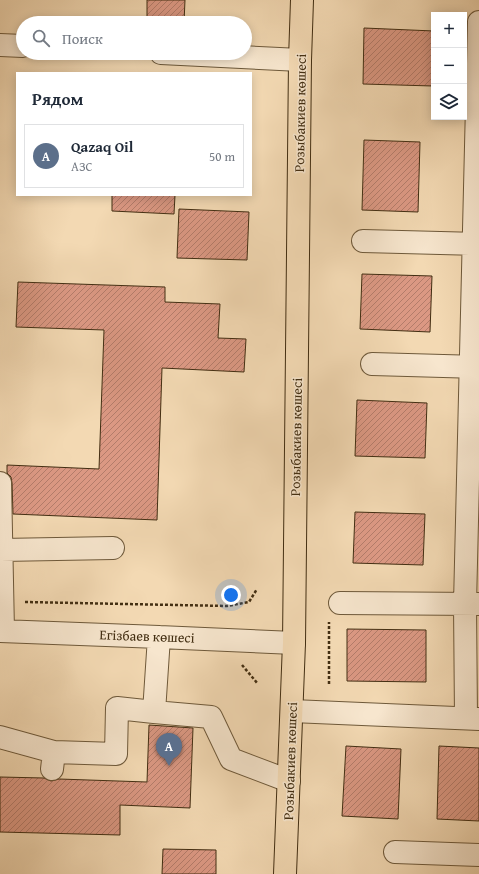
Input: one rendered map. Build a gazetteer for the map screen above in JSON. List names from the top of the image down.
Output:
{
  "streets": {
    "main road": ["Розыбакиев көшесі"],
    "street": ["Егізбаев көшесі"]
  },
  "crossings": [
    ["Розыбакиев көшесі", "Егізбаев көшесі"]
  ],
  "page": {
    "map_buttons": ["+", "−"],
    "search": "Поиск",
    "heading": "Рядом",
    "list": [
      {
        "mark": "A",
        "name": "Qazaq Oil",
        "note": "АЗС",
        "value": "50 m"
      }
    ],
    "pins": "A"
  }
}
